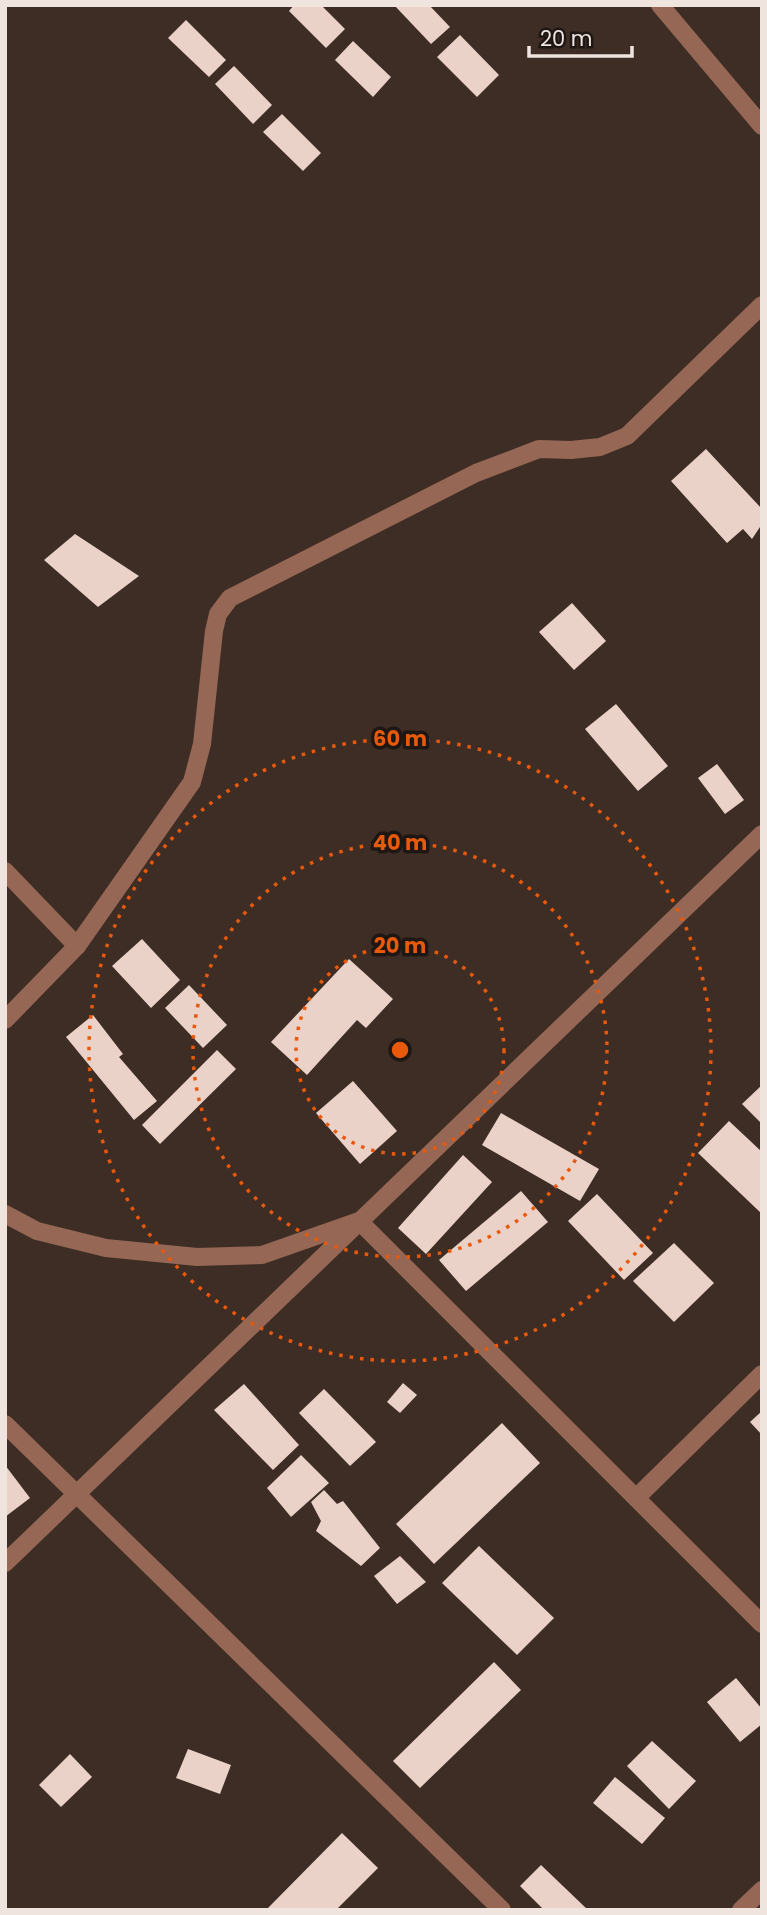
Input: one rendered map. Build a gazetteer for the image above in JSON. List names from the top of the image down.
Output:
{
  "scale_bar": "20 m",
  "rings": ["60 m", "40 m", "20 m"]
}
